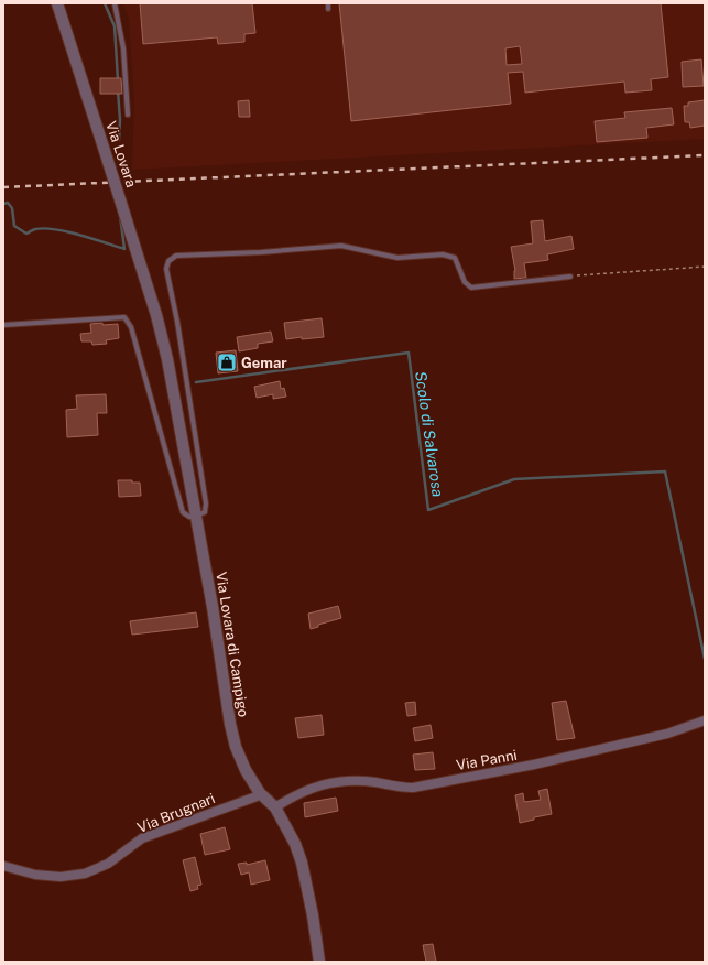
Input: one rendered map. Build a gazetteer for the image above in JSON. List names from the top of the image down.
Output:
{
  "streets": {
    "street": [
      "Via Lovara",
      "Via Lovara di Campigo",
      "Via Panni",
      "Via Brugnari"
    ]
  },
  "crossings": [
    ["Via Lovara", "Via Lovara di Campigo"],
    ["Via Lovara di Campigo", "Via Panni"],
    ["Via Lovara di Campigo", "Via Brugnari"]
  ],
  "water": ["Scolo di Salvarosa"],
  "places": {
    "shop": ["Gemar"]
  }
}
